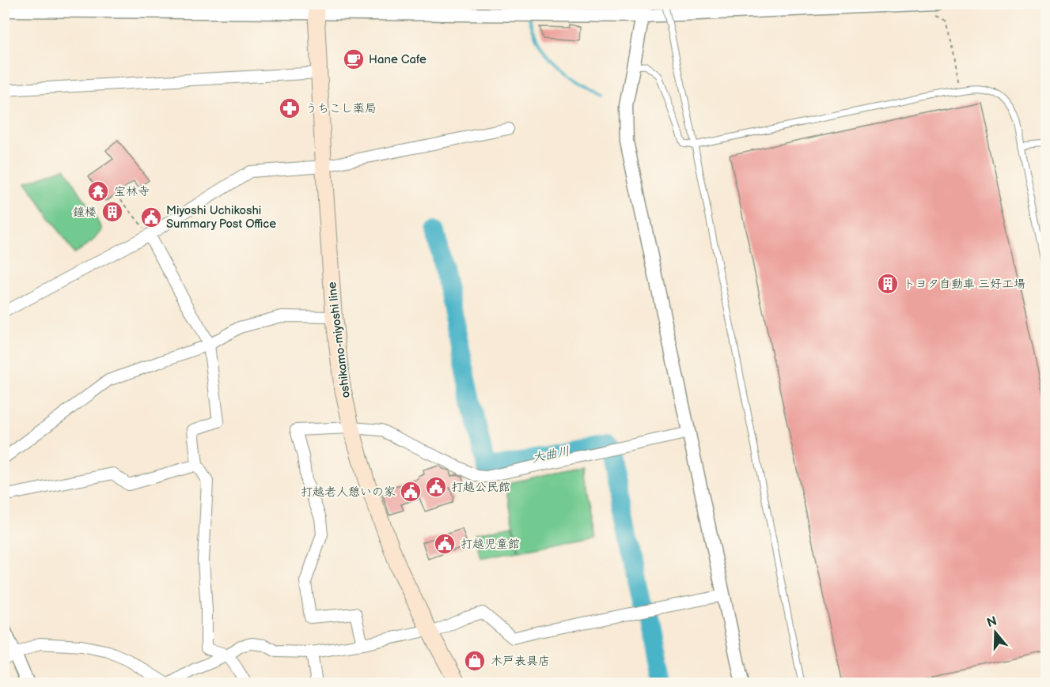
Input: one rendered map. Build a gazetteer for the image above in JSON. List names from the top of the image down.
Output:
{
  "streets": {
    "main road": ["oshikamo-miyoshi line"]
  },
  "water": ["大曲川"],
  "places": {
    "cafe": ["Hane Cafe"],
    "pharmacy": ["うちこし薬局"],
    "temple": ["宝林寺"],
    "building": ["鐘楼", "トヨタ自動車 三好工場"],
    "public building": [
      "Miyoshi Uchikoshi Summary Post Office",
      "打越公民館",
      "打越老人憩いの家",
      "打越児童館"
    ],
    "shop": ["木戸表具店"]
  },
  "north": "top"
}
